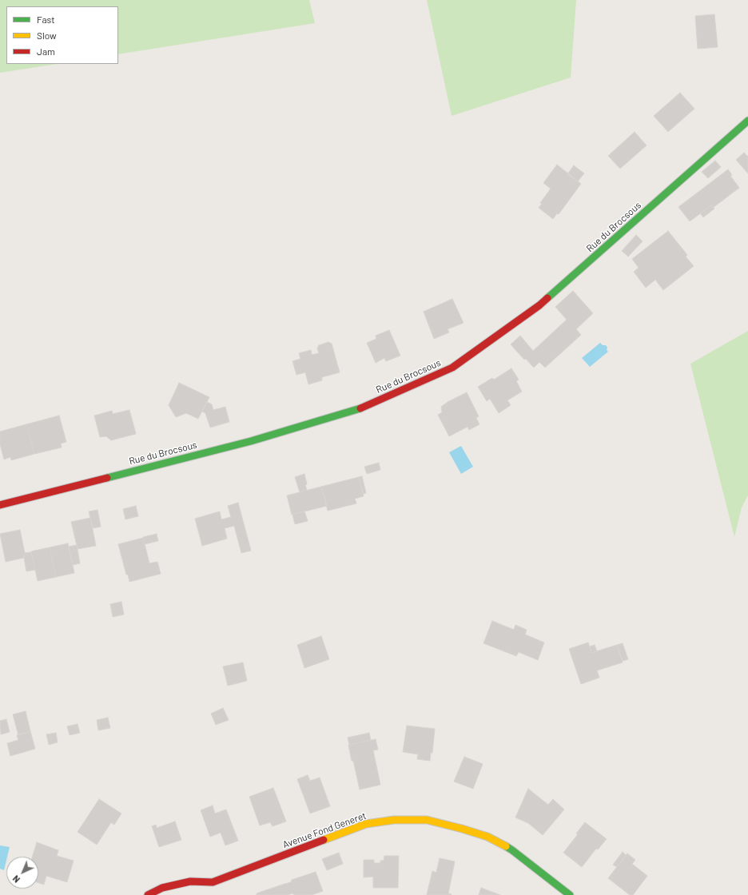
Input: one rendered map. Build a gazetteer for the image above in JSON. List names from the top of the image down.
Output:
{
  "streets": {
    "street": ["Rue du Brocsous", "Avenue Fond Generet"]
  },
  "legend": ["Fast", "Slow", "Jam"],
  "north": "bottom left"
}
